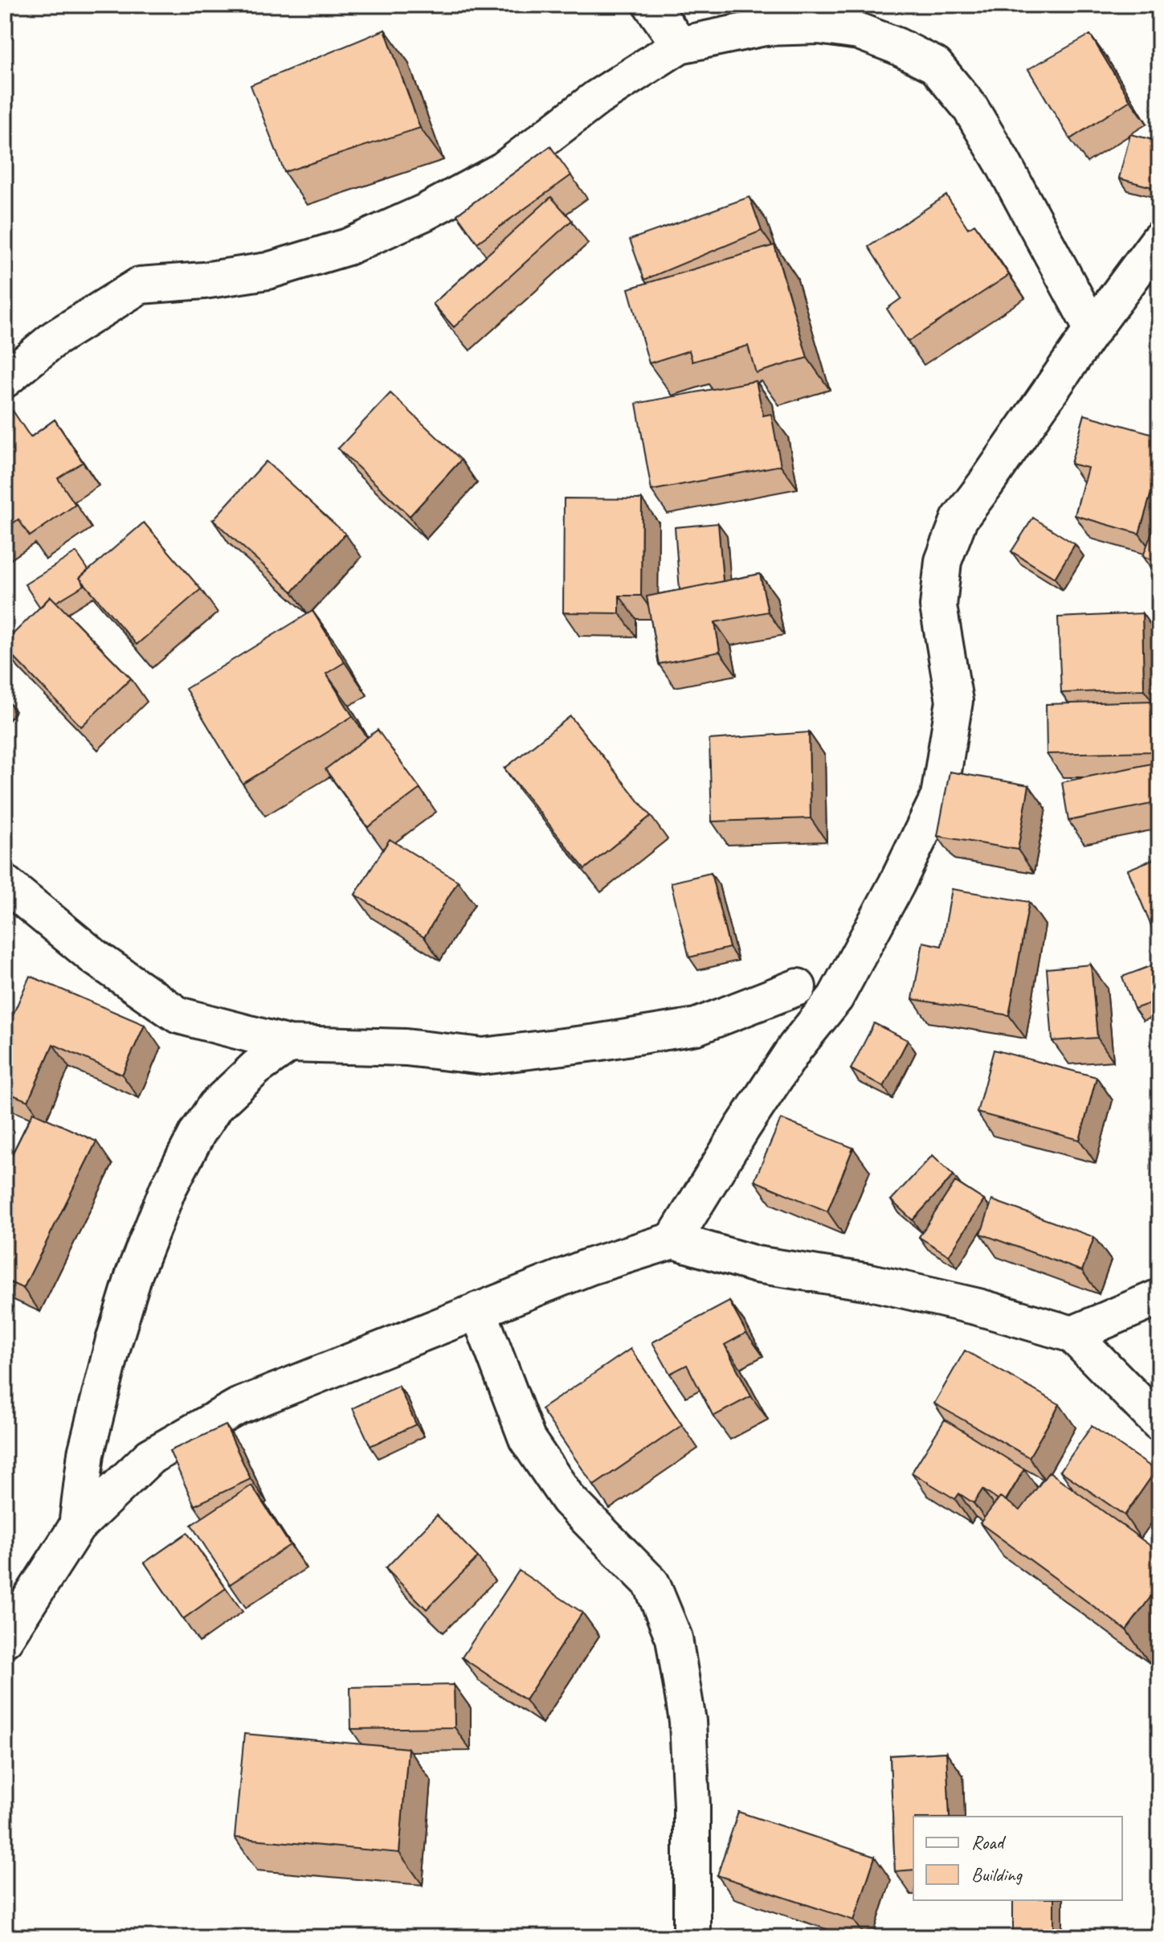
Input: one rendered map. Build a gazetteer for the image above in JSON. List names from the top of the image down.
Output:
{
  "legend": ["Road", "Building"]
}
